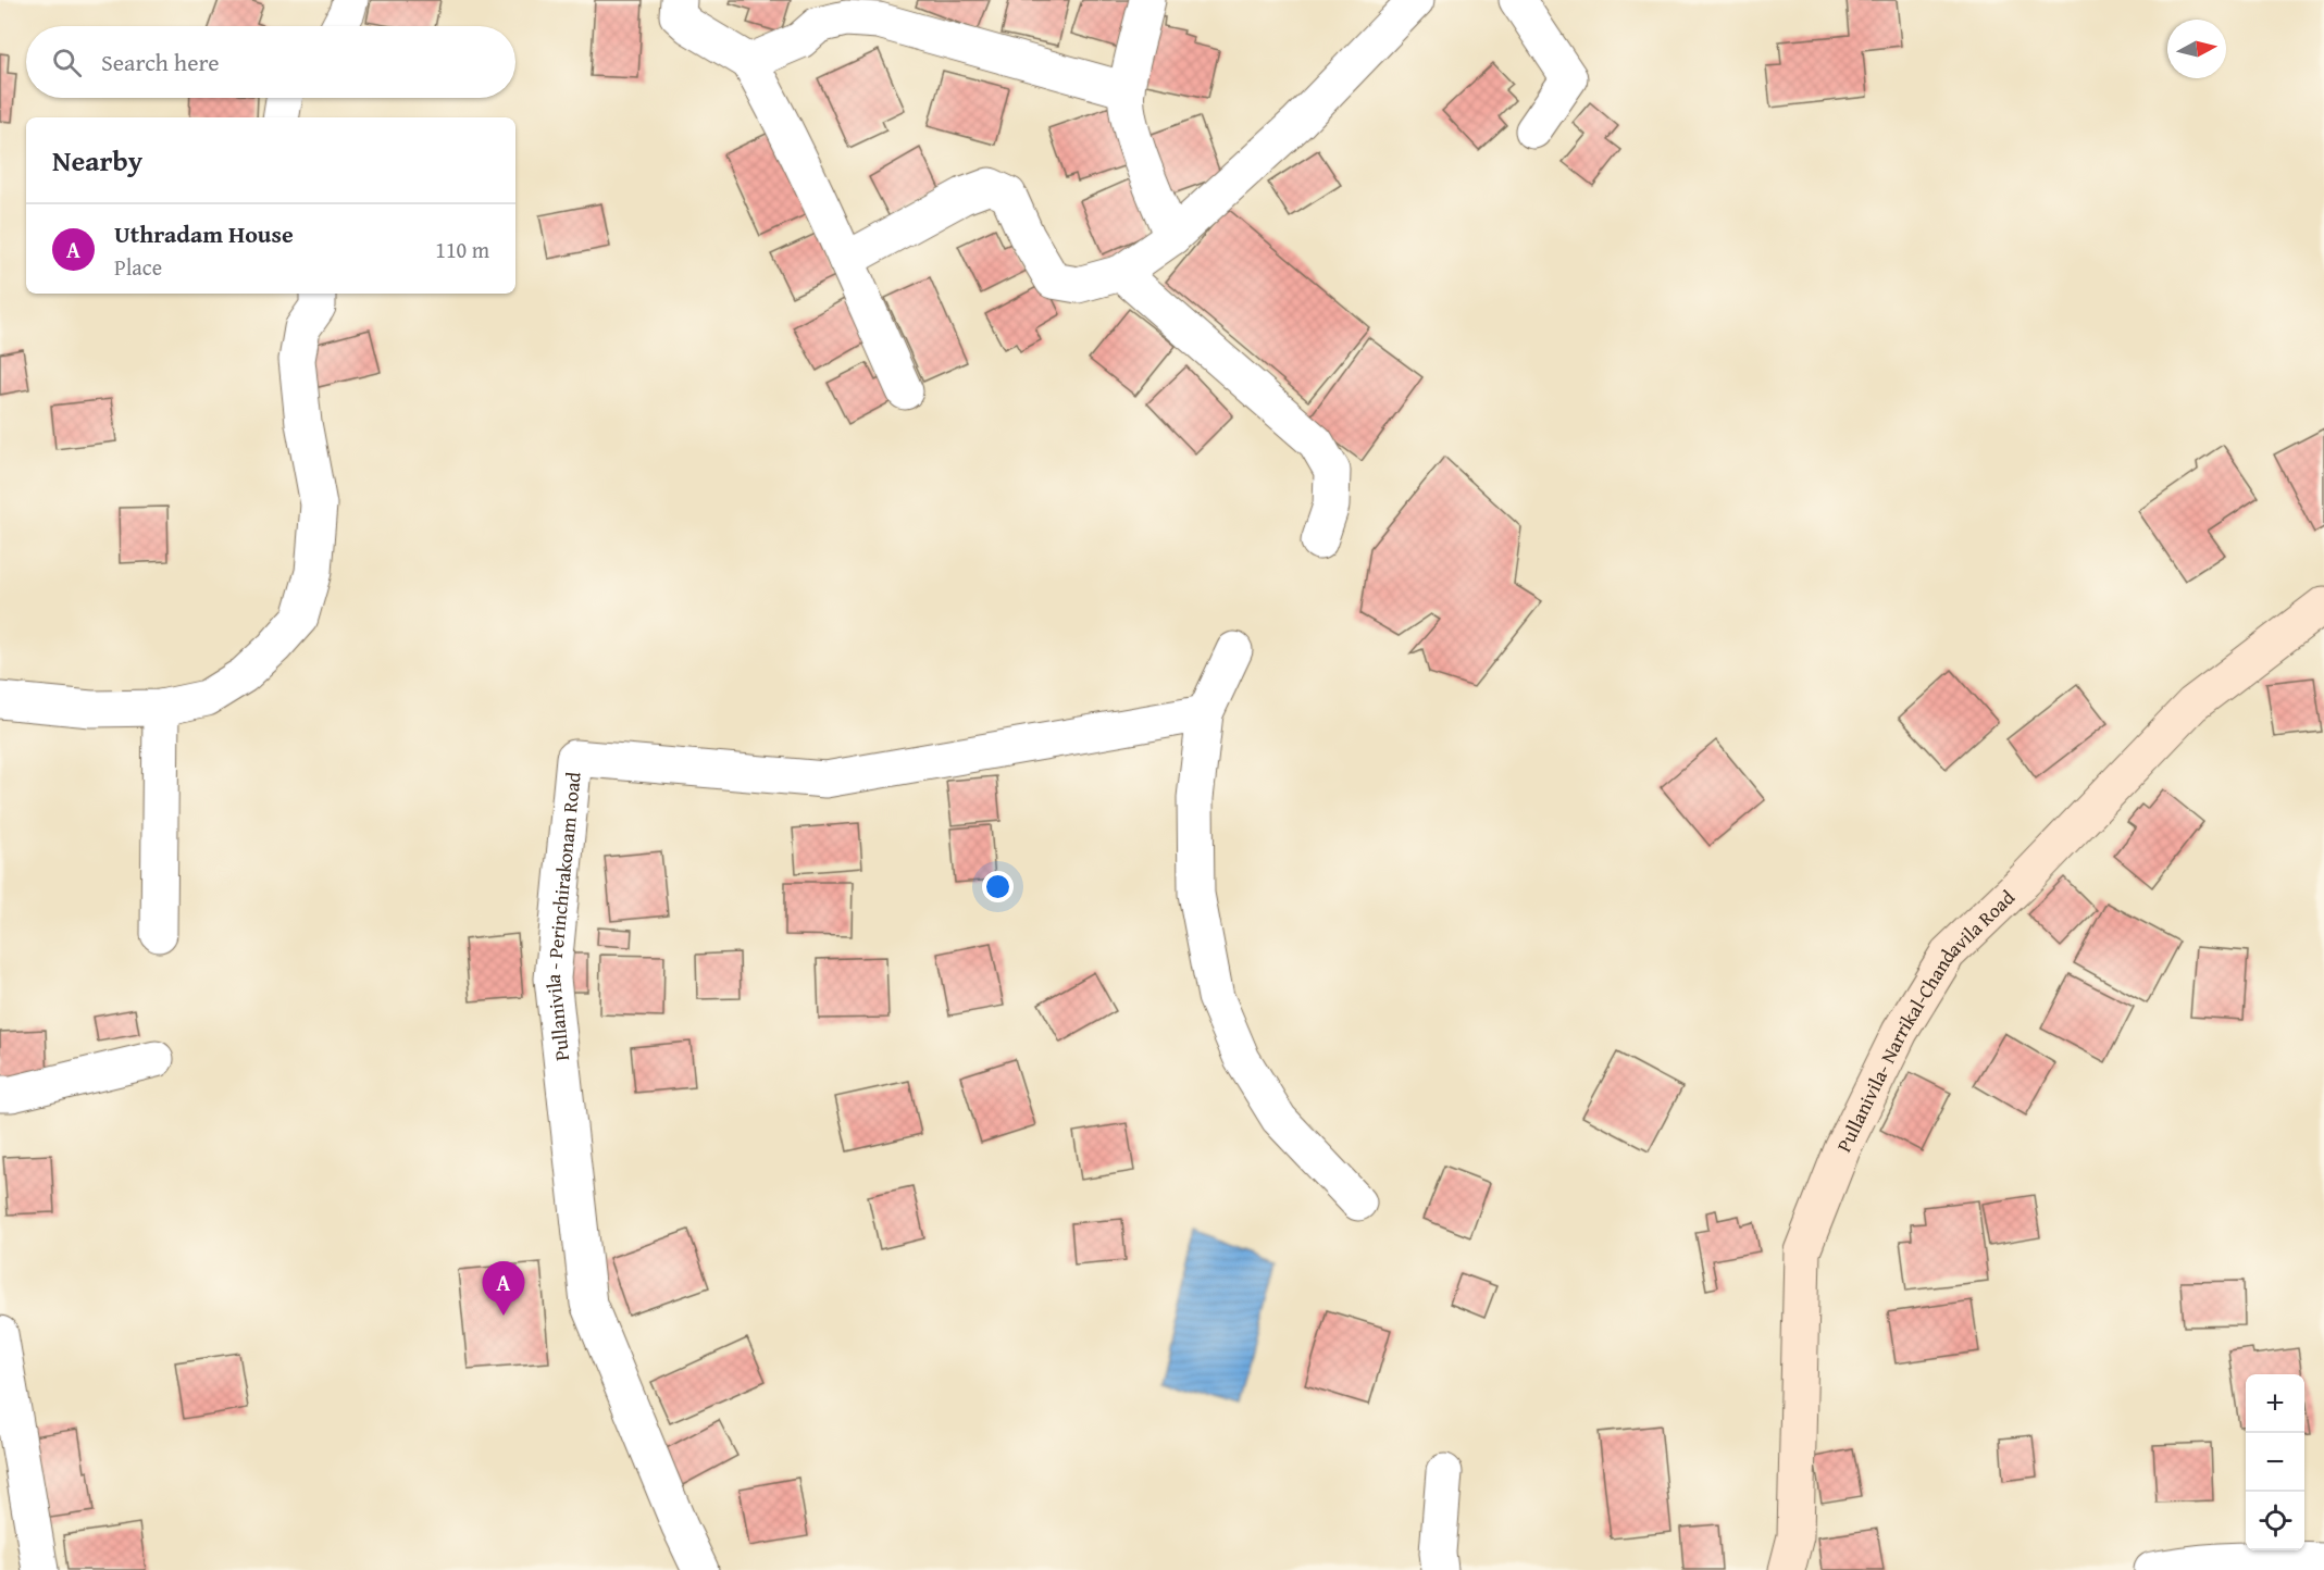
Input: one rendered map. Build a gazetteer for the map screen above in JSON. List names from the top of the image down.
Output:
{
  "streets": {
    "street": ["Pullanivila - Perinchirakonam Road", "Pullanivila- Narrikal-Chandavila Road"]
  },
  "north": "right",
  "page": {
    "search": "Search here",
    "heading": "Nearby",
    "list": [
      {
        "mark": "A",
        "name": "Uthradam House",
        "note": "Place",
        "value": "110 m"
      }
    ],
    "pins": "A",
    "map_buttons": ["+", "−"]
  }
}
